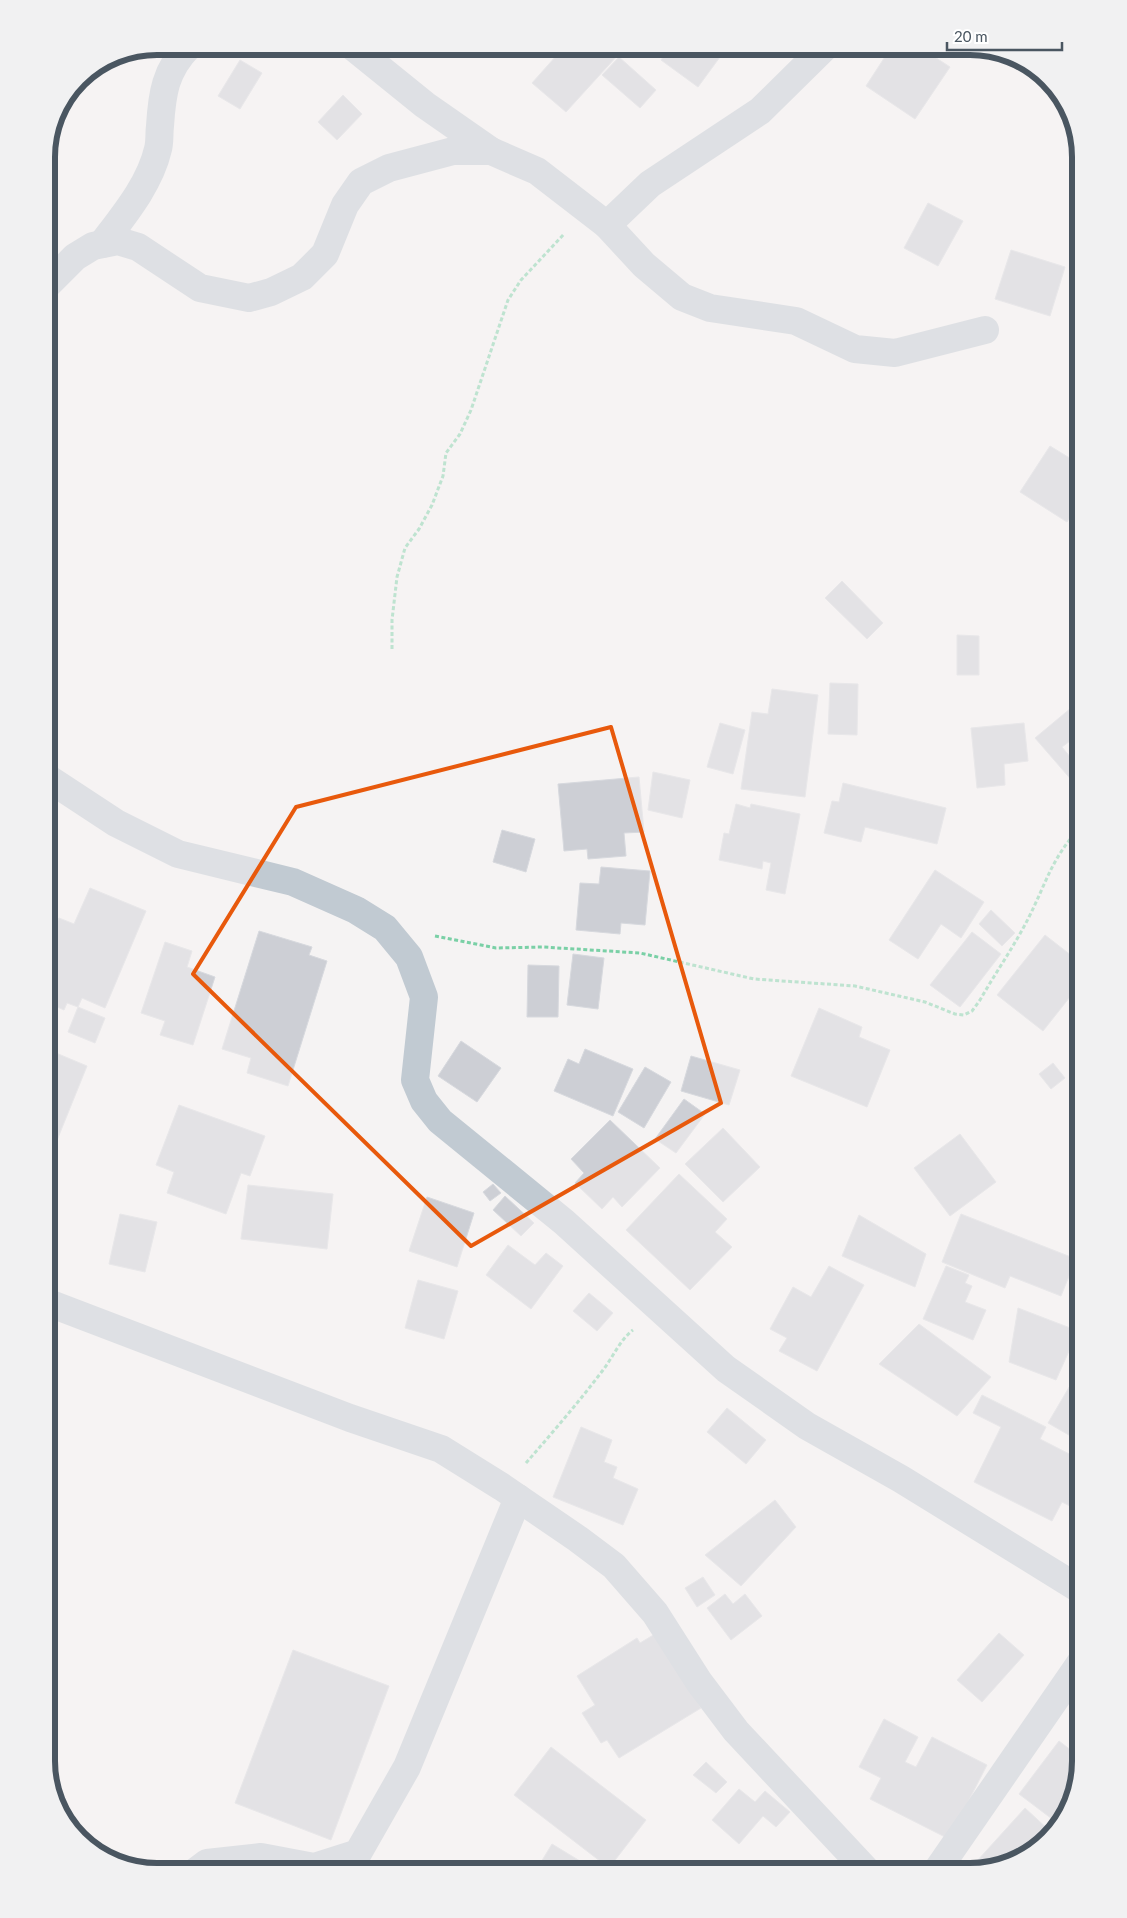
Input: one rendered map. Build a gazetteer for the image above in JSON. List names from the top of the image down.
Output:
{
  "scale_bar": "20 m"
}
